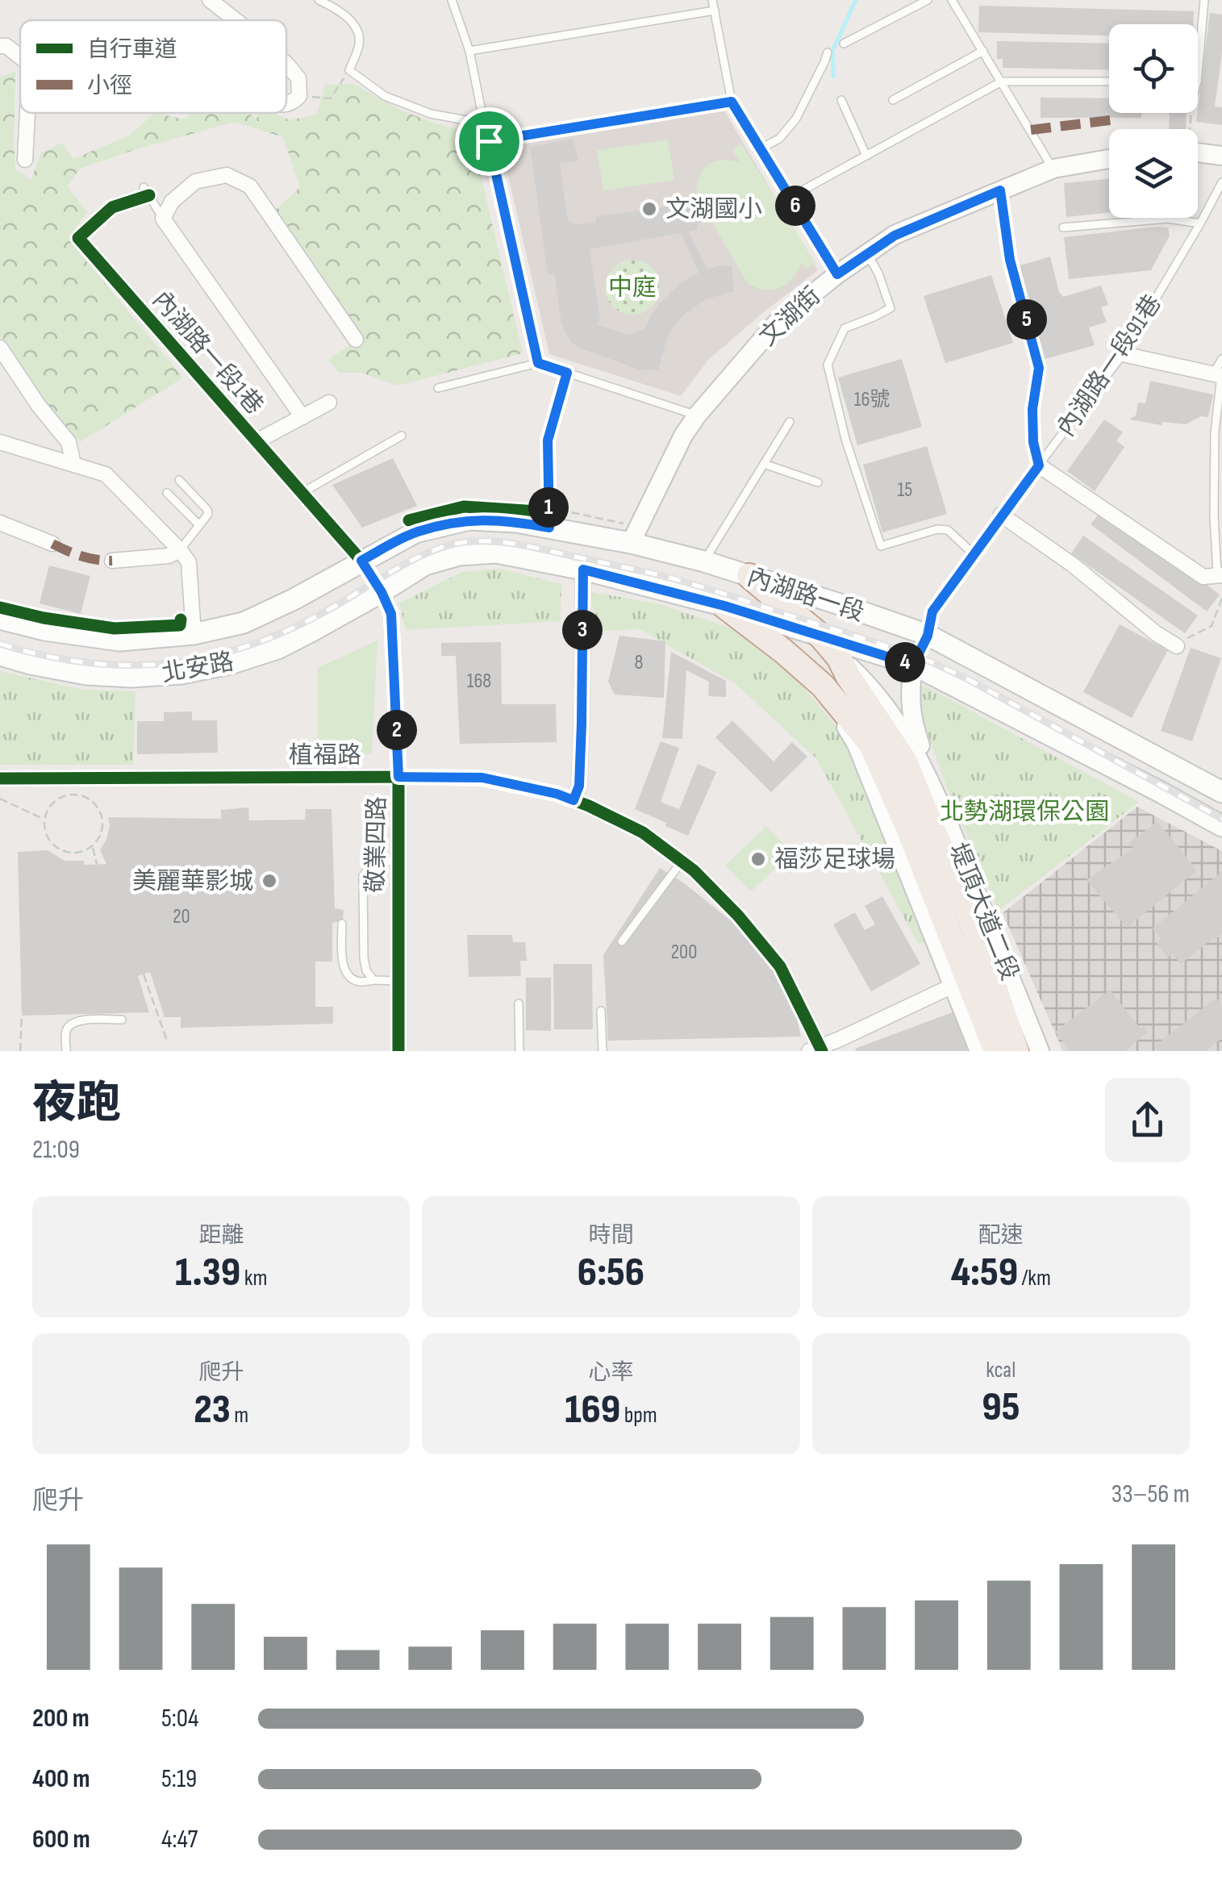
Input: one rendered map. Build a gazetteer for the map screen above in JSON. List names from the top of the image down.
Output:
{
  "streets": {
    "highway": ["堤頂大道二段"],
    "main road": ["內湖路一段", "北安路"],
    "street": [
      "文湖街",
      "內湖路一段1巷",
      "植福路",
      "敬業四路"
    ],
    "lane": ["內湖路一段91巷"]
  },
  "crossings": [
    ["文湖街", "內湖路一段"],
    ["內湖路一段1巷", "內湖路一段"],
    ["內湖路一段1巷", "北安路"],
    ["內湖路一段1巷", "敬業四路"],
    ["內湖路一段91巷", "內湖路一段"],
    ["內湖路一段", "北安路"],
    ["內湖路一段", "敬業四路"],
    ["內湖路一段", "堤頂大道二段"],
    ["北安路", "敬業四路"],
    ["植福路", "敬業四路"]
  ],
  "parks": ["中庭", "北勢湖環保公園"],
  "places": ["文湖國小", "福莎足球場", "美麗華影城"],
  "house_numbers": [
    "16號",
    "15",
    "8",
    "168",
    "20",
    "200"
  ],
  "legend": ["自行車道", "小徑"],
  "page": {
    "pins": [
      "6",
      "5",
      "1",
      "3",
      "4",
      "2"
    ],
    "heading": ["夜跑", "21:09"],
    "stats": [
      ["距離", "1.39 km"],
      ["時間", "6:56"],
      ["配速", "4:59 /km"],
      ["爬升", "23 m"],
      ["心率", "169 bpm"],
      ["kcal", "95"]
    ],
    "chart": ["爬升", "33–56 m"],
    "list": [
      {
        "name": "200 m",
        "note": "5:04"
      },
      {
        "name": "400 m",
        "note": "5:19"
      },
      {
        "name": "600 m",
        "note": "4:47"
      }
    ]
  }
}
